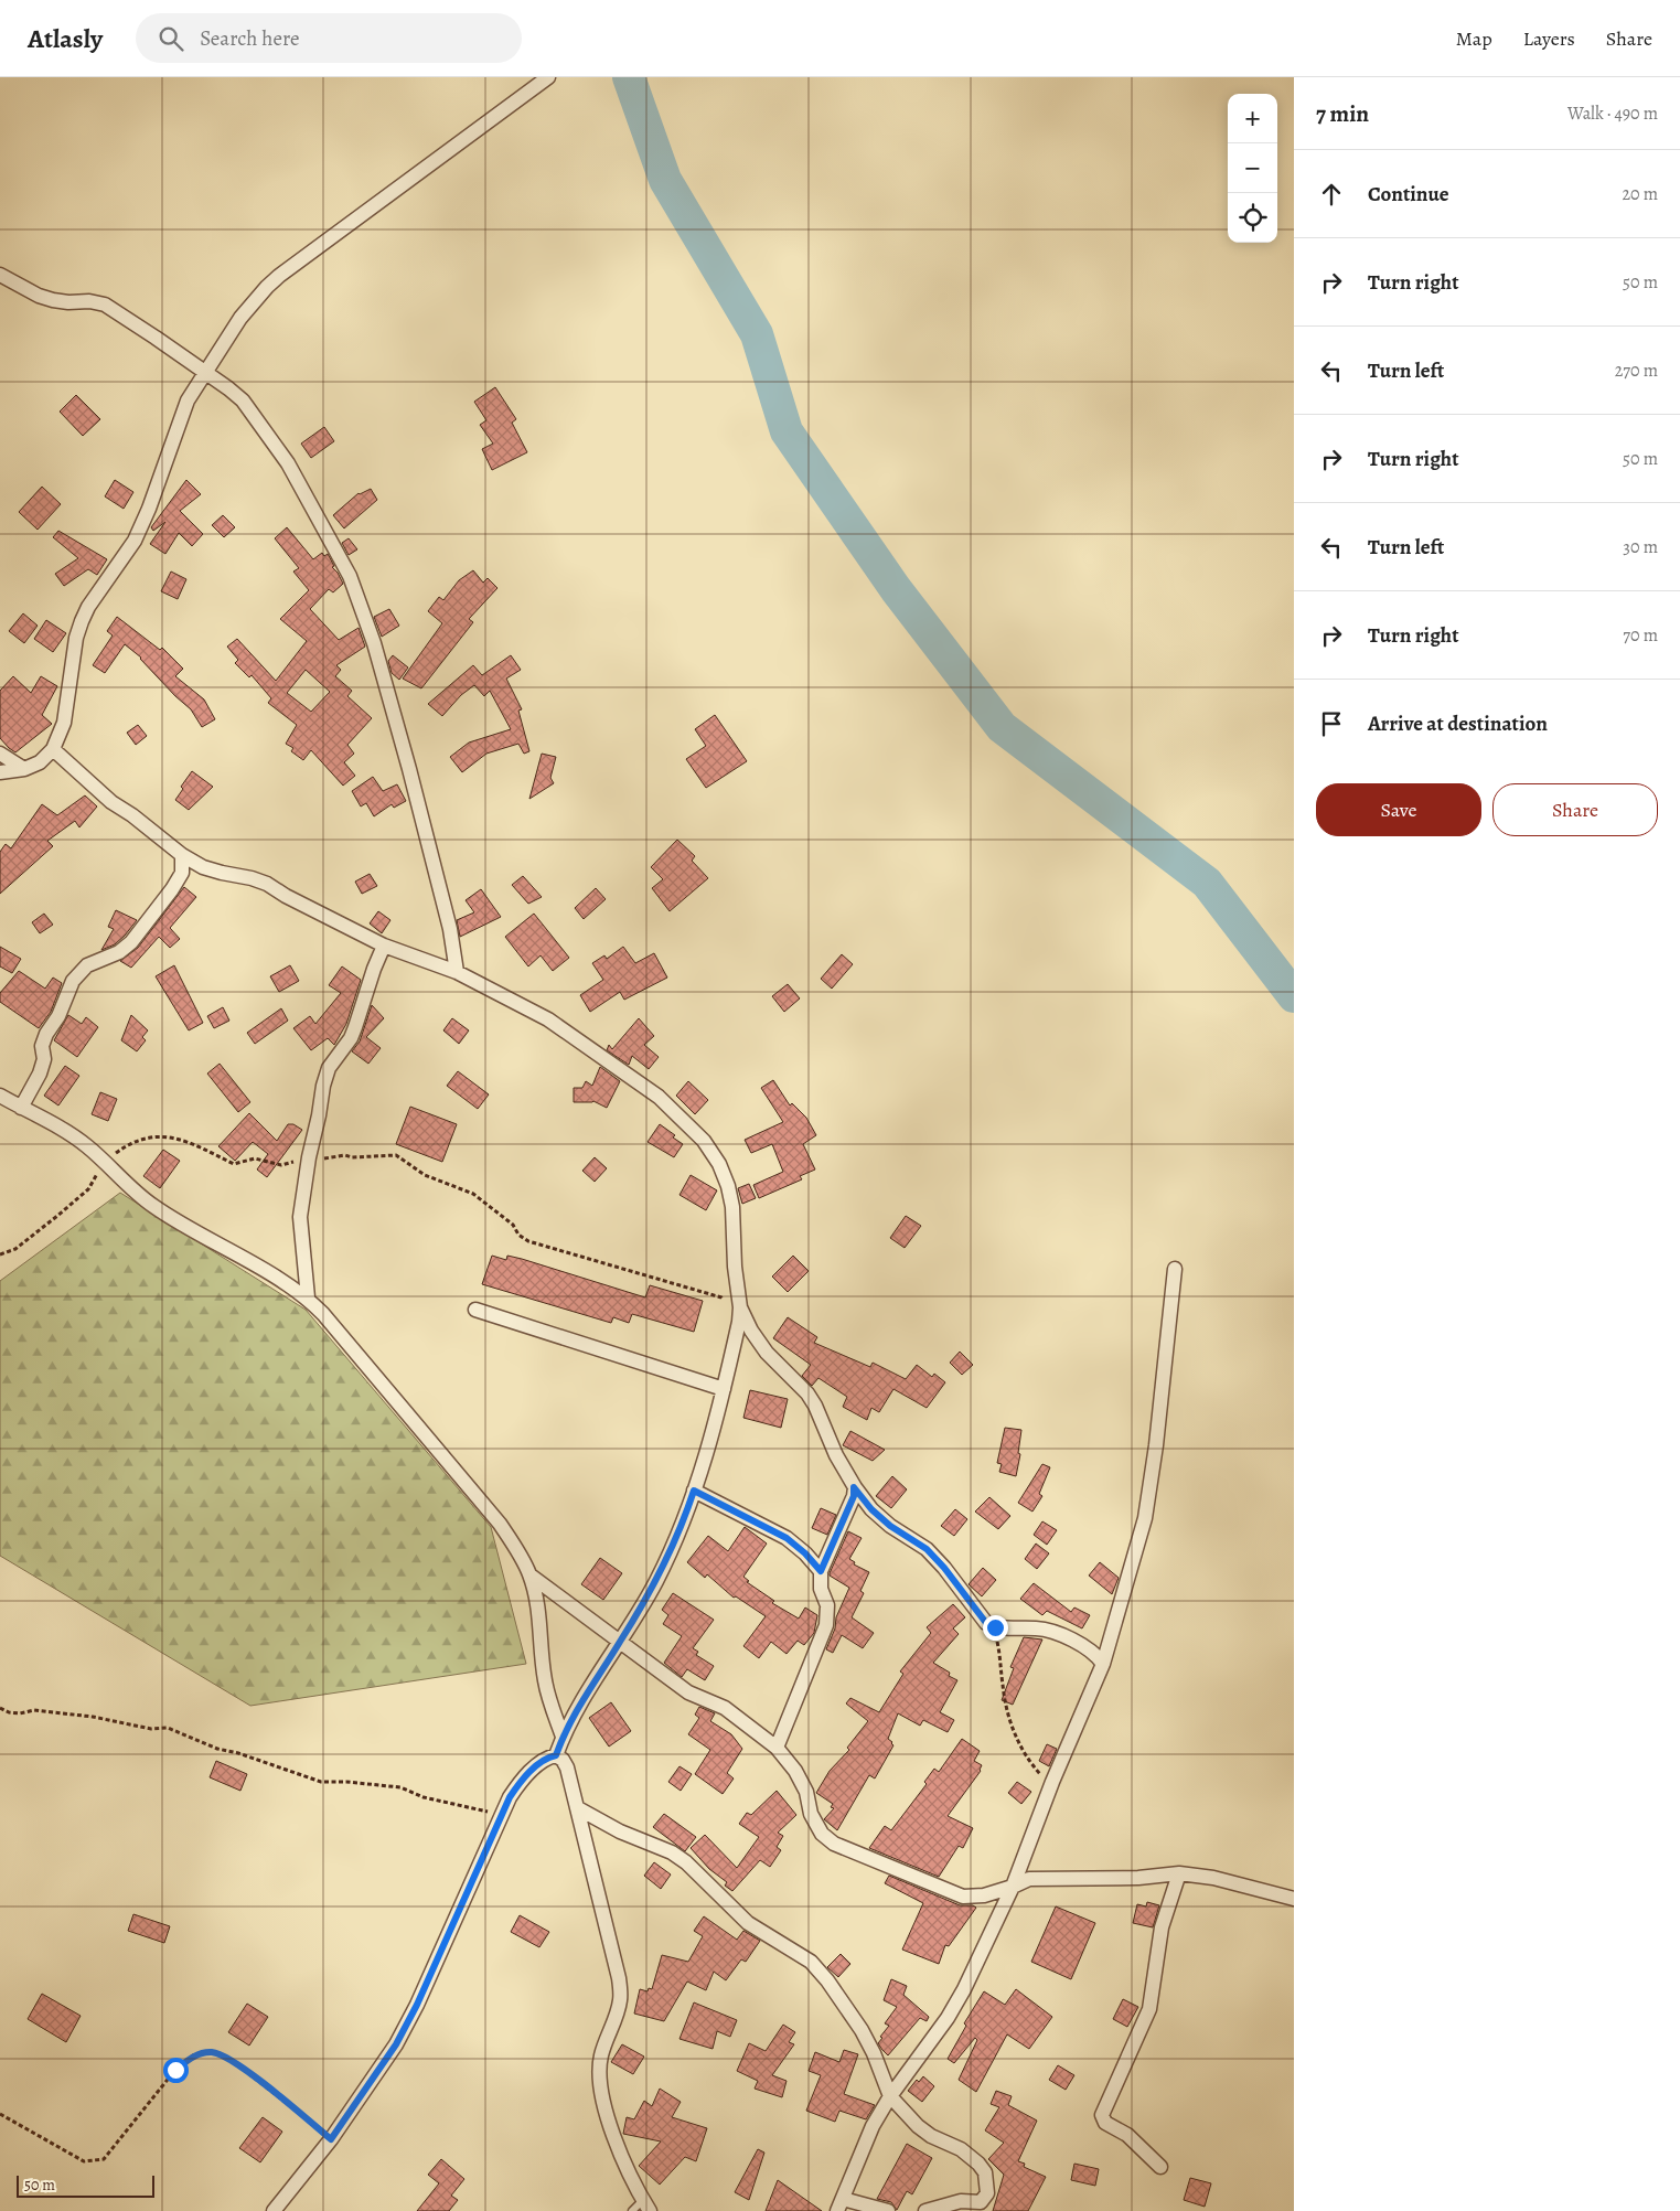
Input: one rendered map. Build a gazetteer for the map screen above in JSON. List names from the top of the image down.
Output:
{
  "scale_bar": "50 m",
  "page": {
    "header": "Atlasly",
    "search": "Search here",
    "nav": ["Map", "Layers", "Share"],
    "heading": ["7 min", "Walk · 490 m"],
    "map_buttons": ["+", "−"],
    "list": [
      ["Continue", "20 m"],
      ["Turn right", "50 m"],
      ["Turn left", "270 m"],
      ["Turn right", "50 m"],
      ["Turn left", "30 m"],
      ["Turn right", "70 m"],
      "Arrive at destination"
    ],
    "buttons": ["Save", "Share"],
    "scale": "50 m"
  }
}
